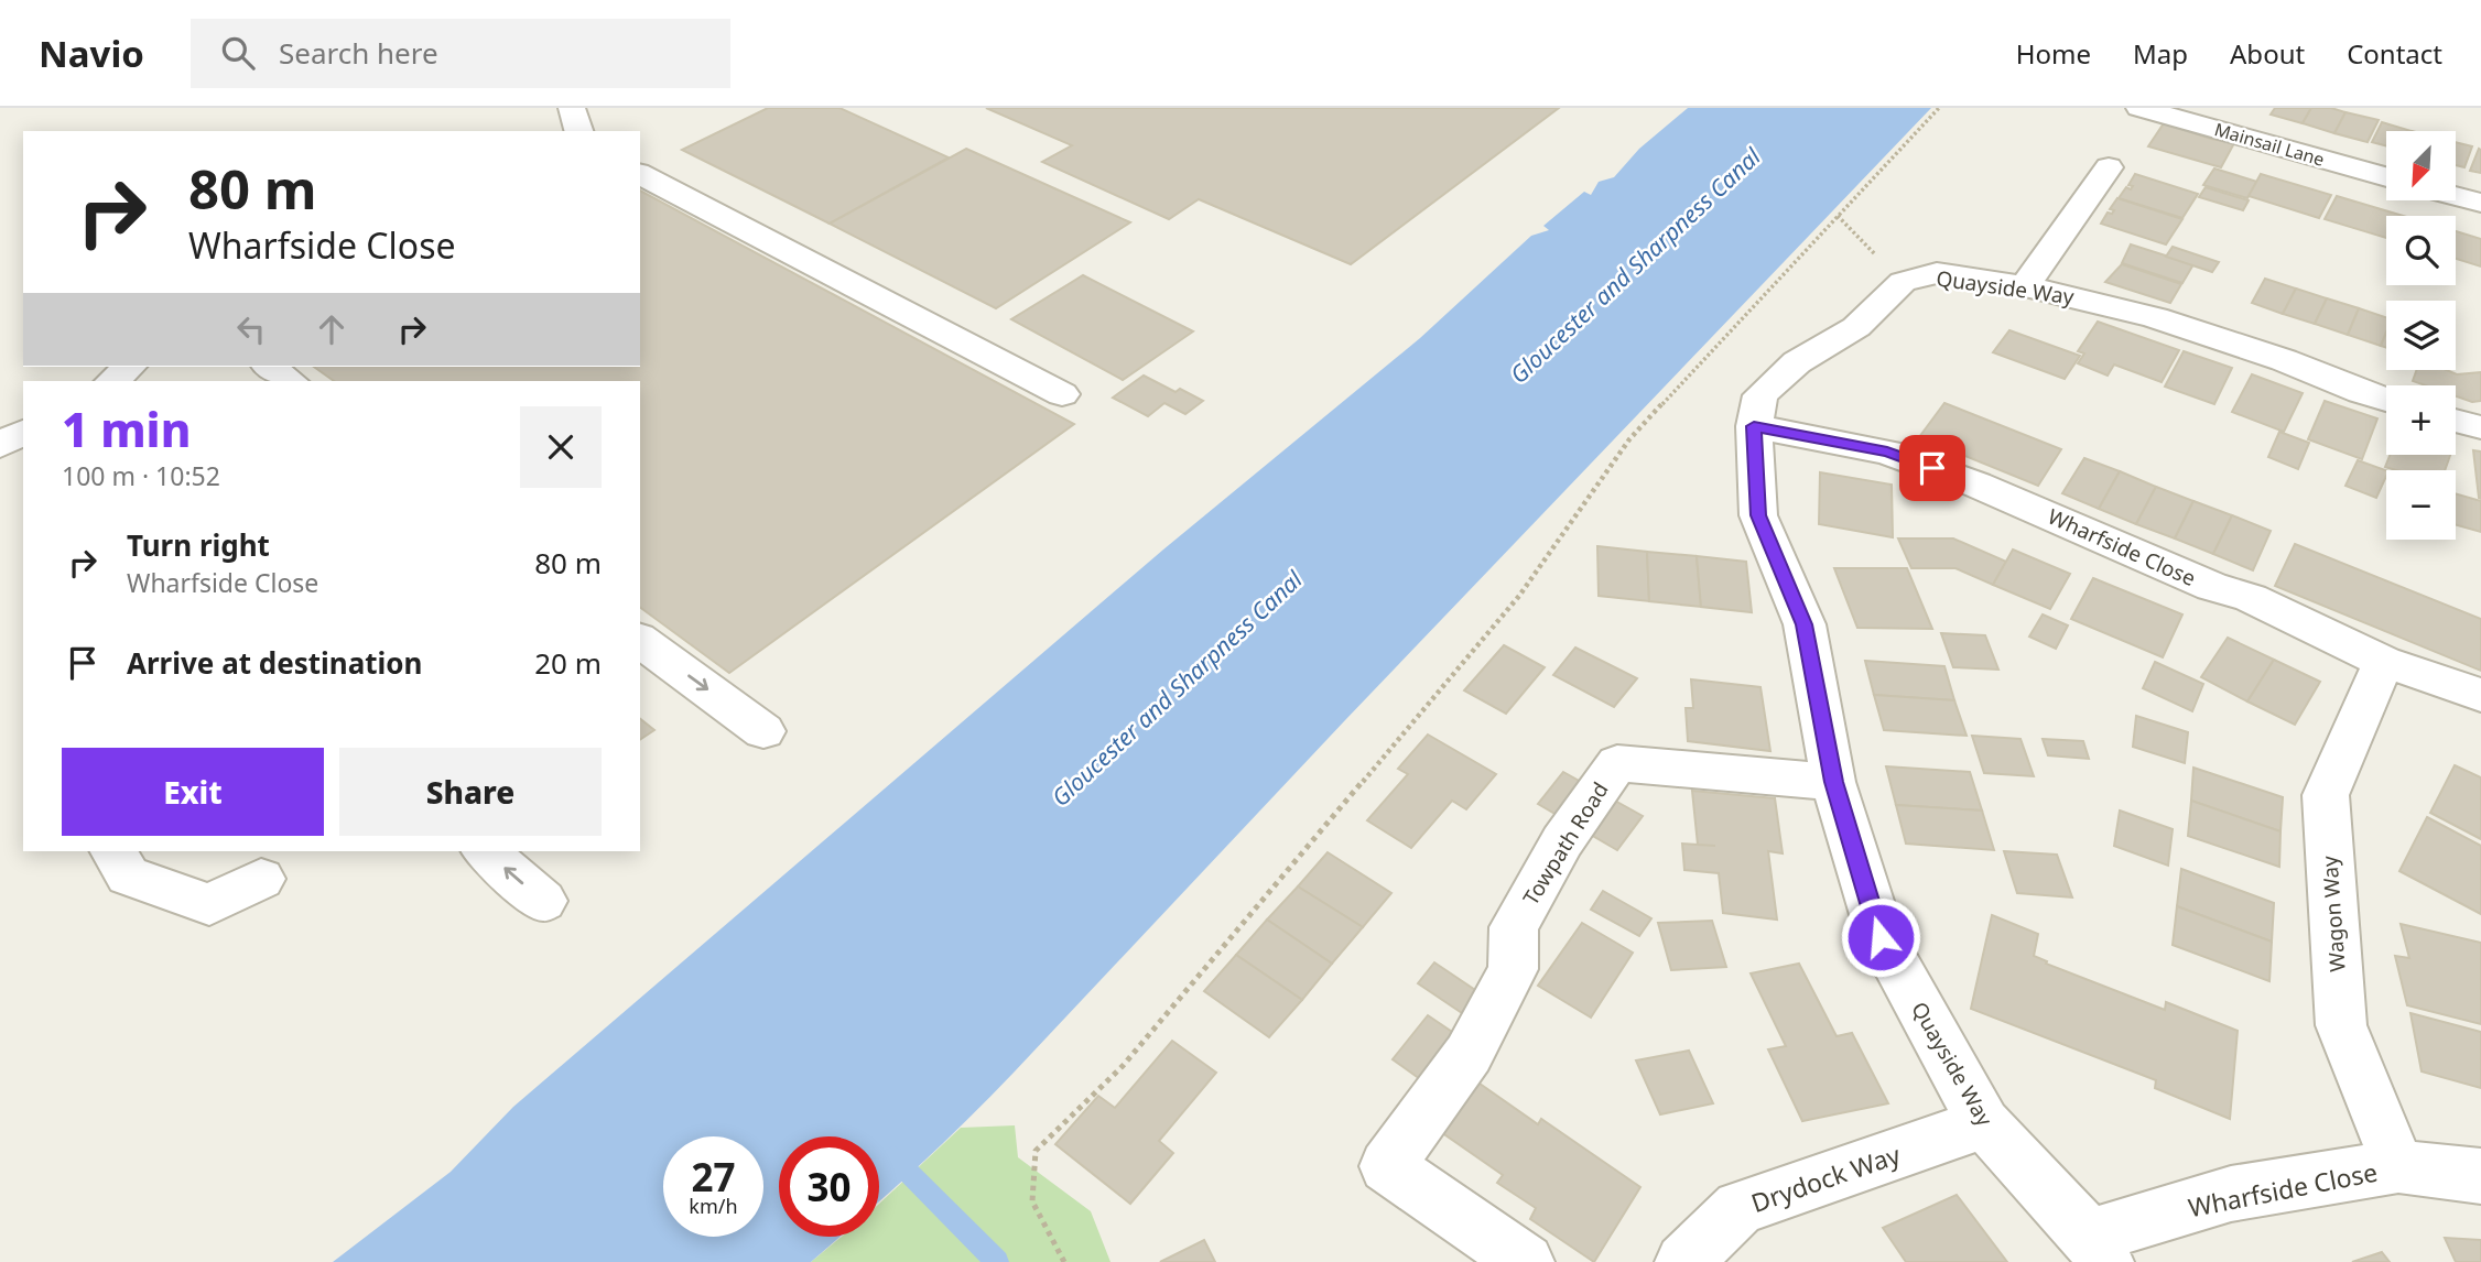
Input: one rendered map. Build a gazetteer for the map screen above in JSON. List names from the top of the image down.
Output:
{
  "streets": {
    "street": [
      "Mainsail Lane",
      "Quayside Way",
      "Wharfside Close",
      "Towpath Road",
      "Wagon Way",
      "Drydock Way"
    ]
  },
  "crossings": [
    ["Quayside Way", "Wharfside Close"],
    ["Quayside Way", "Towpath Road"],
    ["Quayside Way", "Drydock Way"],
    ["Wharfside Close", "Wagon Way"]
  ],
  "water": ["Gloucester and Sharpness Canal"],
  "north": "bottom left",
  "page": {
    "header": "Navio",
    "search": "Search here",
    "nav": [
      "Home",
      "Map",
      "About",
      "Contact"
    ],
    "map_buttons": ["+", "−"],
    "turn": ["80 m", "Wharfside Close"],
    "heading": ["1 min", "100 m · 10:52"],
    "list": [
      {
        "name": "Turn right",
        "note": "Wharfside Close",
        "value": "80 m"
      },
      {
        "name": "Arrive at destination",
        "value": "20 m"
      }
    ],
    "buttons": ["Exit", "Share"],
    "speed": "27 km/h",
    "limit": "30"
  }
}
